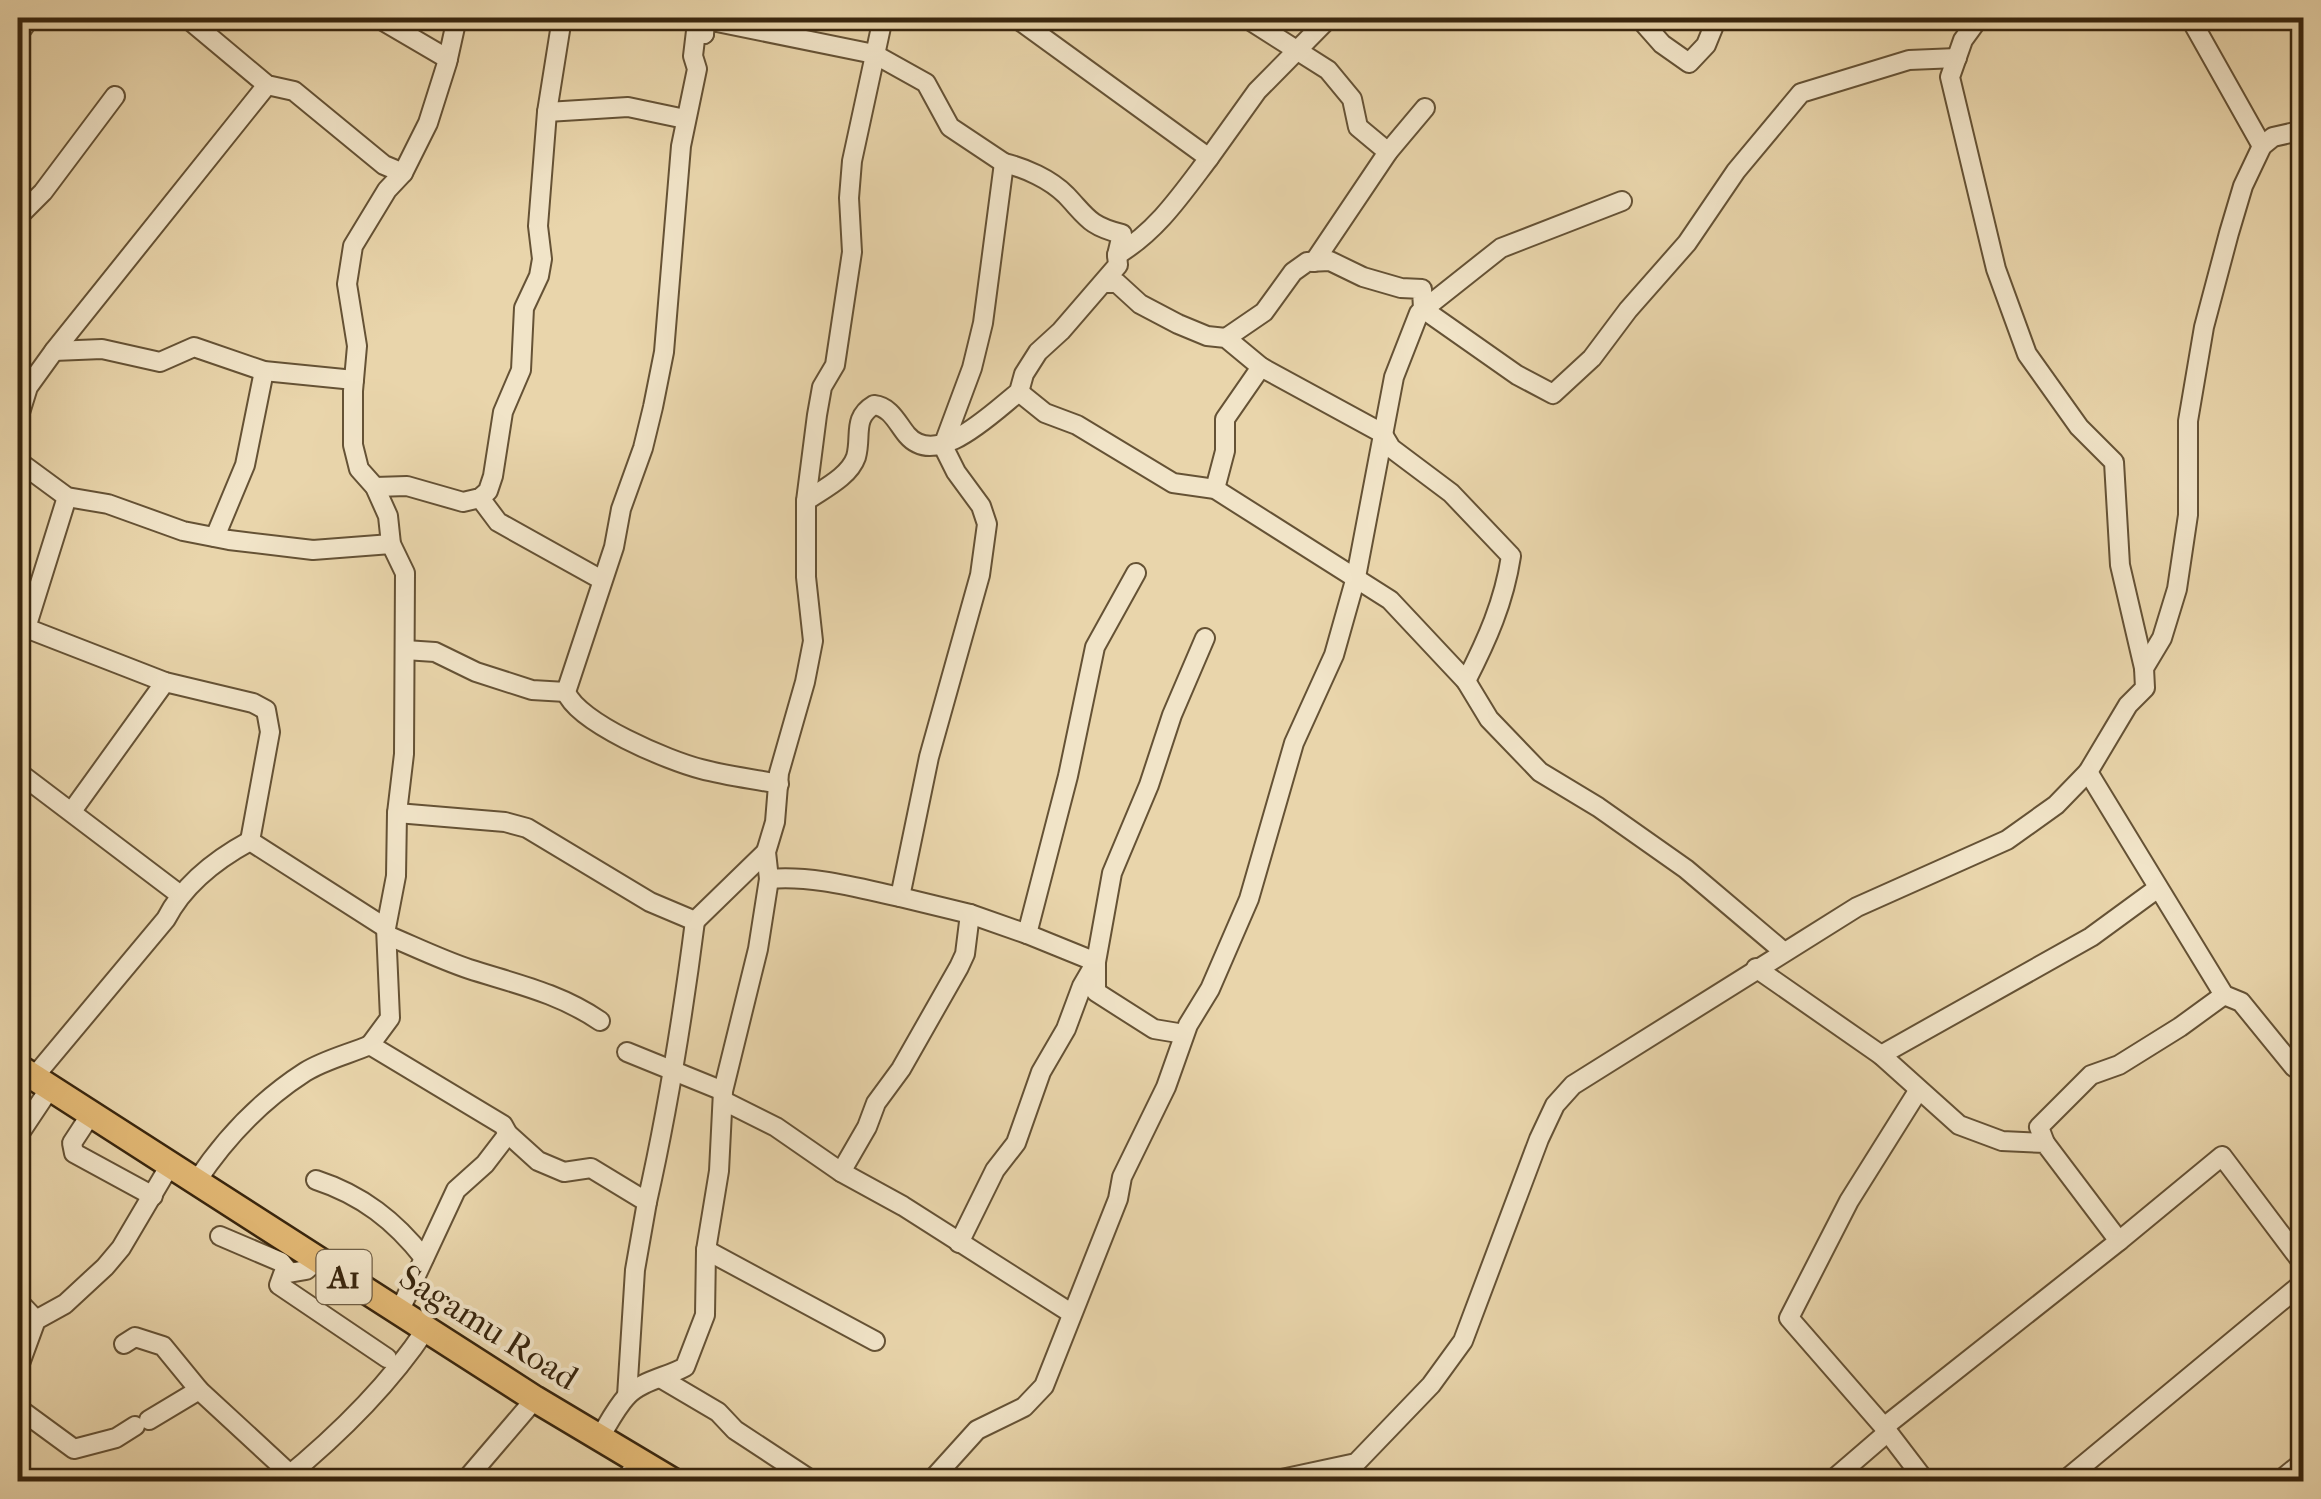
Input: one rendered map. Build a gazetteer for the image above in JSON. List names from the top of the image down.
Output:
{
  "streets": {
    "highway": ["A1", "Sagamu Road"]
  }
}
